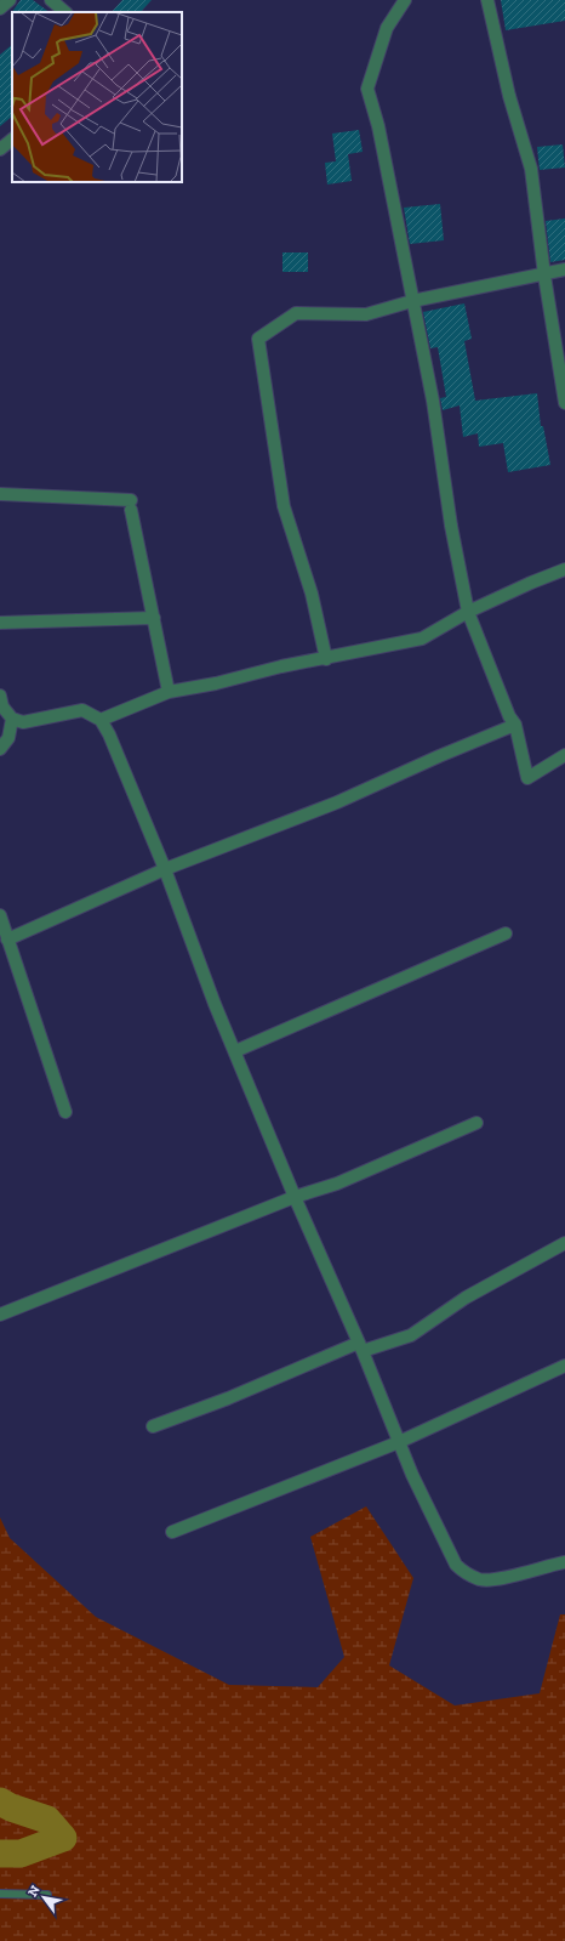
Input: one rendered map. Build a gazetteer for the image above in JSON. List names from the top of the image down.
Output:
{
  "north": "top left"
}
